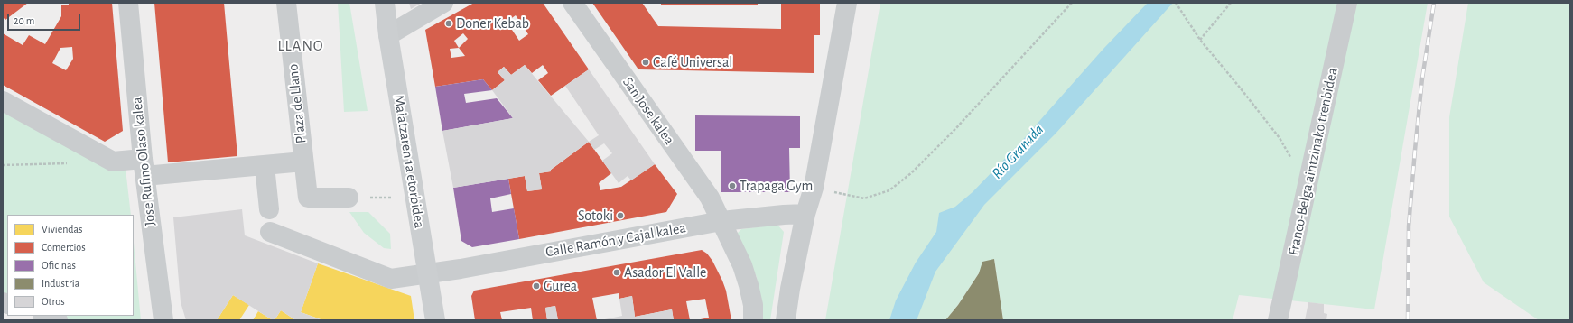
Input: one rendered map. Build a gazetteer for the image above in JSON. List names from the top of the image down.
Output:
{
  "streets": {
    "street": [
      "Plaza de Llano",
      "San Jose kalea",
      "Jose Rufino Olaso kalea",
      "Maiatzaren 1a etorbidea",
      "Franco-Belga aintzinako trenbidea",
      "Calle Ramón y Cajal kalea"
    ]
  },
  "crossings": [
    ["Plaza de Llano", "Jose Rufino Olaso kalea"],
    ["San Jose kalea", "Calle Ramón y Cajal kalea"],
    ["Maiatzaren 1a etorbidea", "Calle Ramón y Cajal kalea"]
  ],
  "districts": ["LLANO"],
  "water": ["Río Granada"],
  "places": [
    "Doner Kebab",
    "Café Universal",
    "Trapaga Gym",
    "Sotoki",
    "Asador El Valle",
    "Gurea"
  ],
  "legend": [
    "Viviendas",
    "Comercios",
    "Oficinas",
    "Industria",
    "Otros"
  ],
  "scale_bar": "20 m"
}
